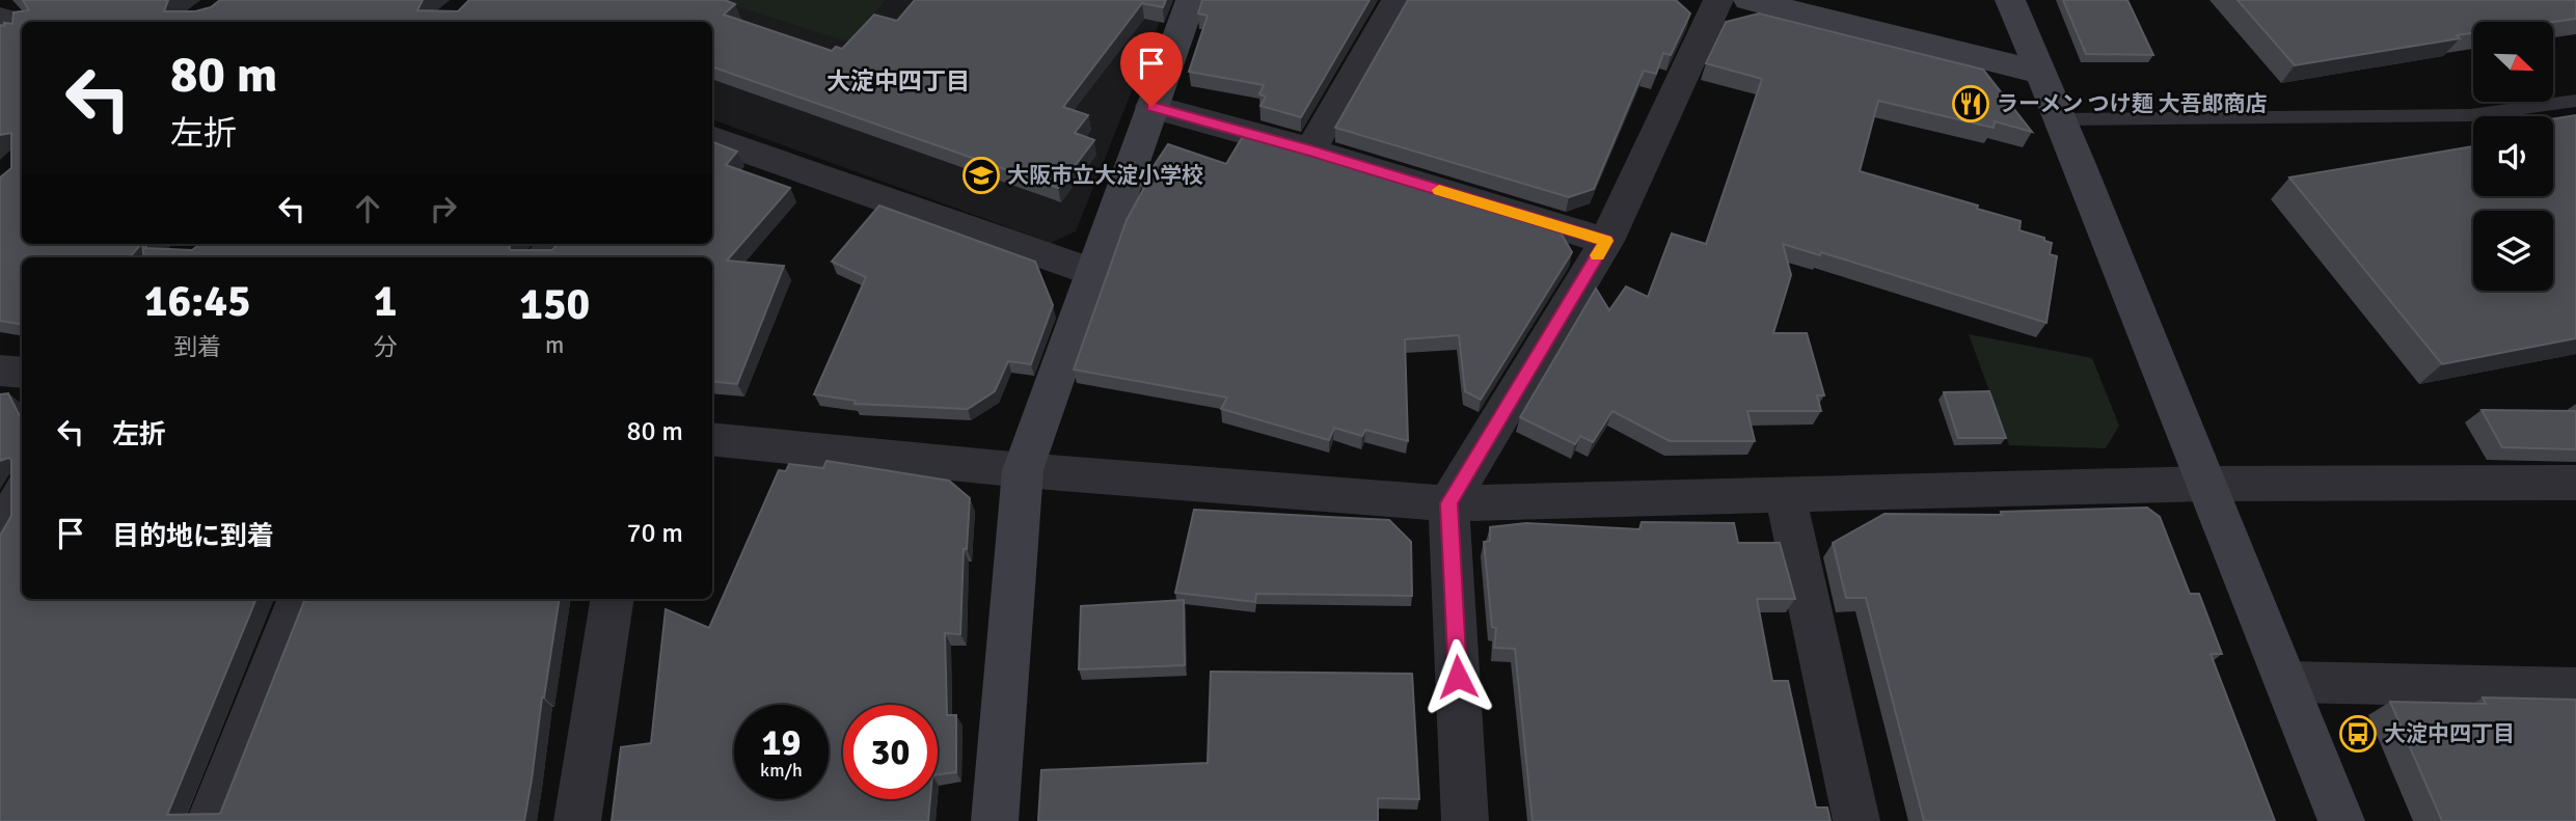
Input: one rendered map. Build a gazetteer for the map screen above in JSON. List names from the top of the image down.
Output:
{
  "districts": ["大淀中四丁目"],
  "places": {
    "restaurant": ["ラーメン つけ麺 大吾郎商店"],
    "school or university": ["大阪市立大淀小学校"],
    "bus stop": ["大淀中四丁目"]
  },
  "north": "bottom right",
  "page": {
    "turn": ["80 m", "左折"],
    "eta": [
      "16:45",
      "到着",
      "1",
      "分",
      "150",
      "m"
    ],
    "list": [
      {
        "name": "左折",
        "value": "80 m"
      },
      {
        "name": "目的地に到着",
        "value": "70 m"
      }
    ],
    "speed": "19 km/h",
    "limit": "30"
  }
}
